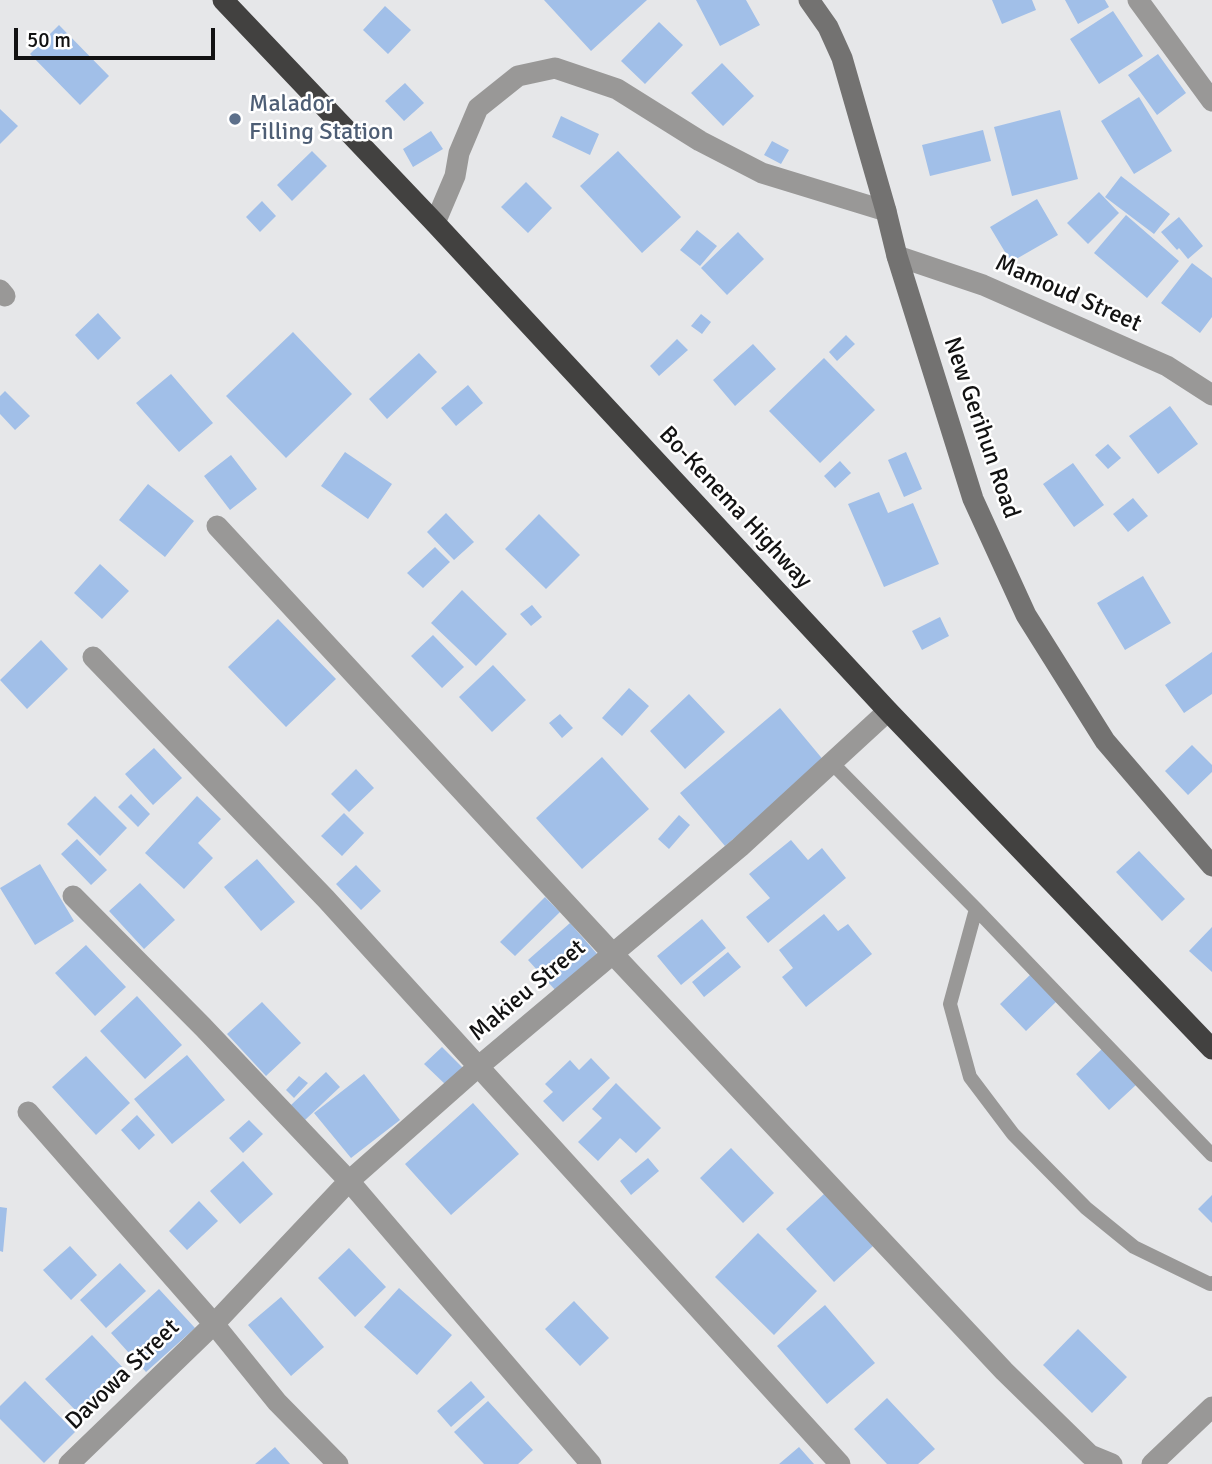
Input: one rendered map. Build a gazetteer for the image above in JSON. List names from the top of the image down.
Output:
{
  "streets": {
    "highway": ["Bo-Kenema Highway"],
    "street": [
      "Mamoud Street",
      "New Gerihun Road",
      "Makieu Street",
      "Davowa Street"
    ]
  },
  "crossings": [
    ["Mamoud Street", "New Gerihun Road"],
    ["Bo-Kenema Highway", "Makieu Street"],
    ["Makieu Street", "Davowa Street"]
  ],
  "places": ["Malador Filling Station"],
  "scale_bar": "50 m"
}
